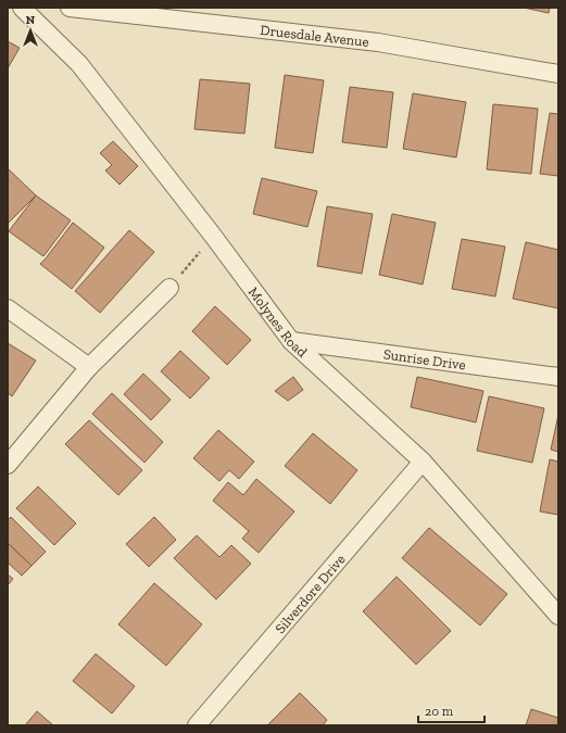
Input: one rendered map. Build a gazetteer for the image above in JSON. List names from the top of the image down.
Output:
{
  "streets": {
    "street": [
      "Druesdale Avenue",
      "Molynes Road",
      "Sunrise Drive",
      "Silverdore Drive"
    ]
  },
  "crossings": [
    ["Molynes Road", "Sunrise Drive"],
    ["Molynes Road", "Silverdore Drive"]
  ],
  "scale_bar": "20 m",
  "north": "top"
}
